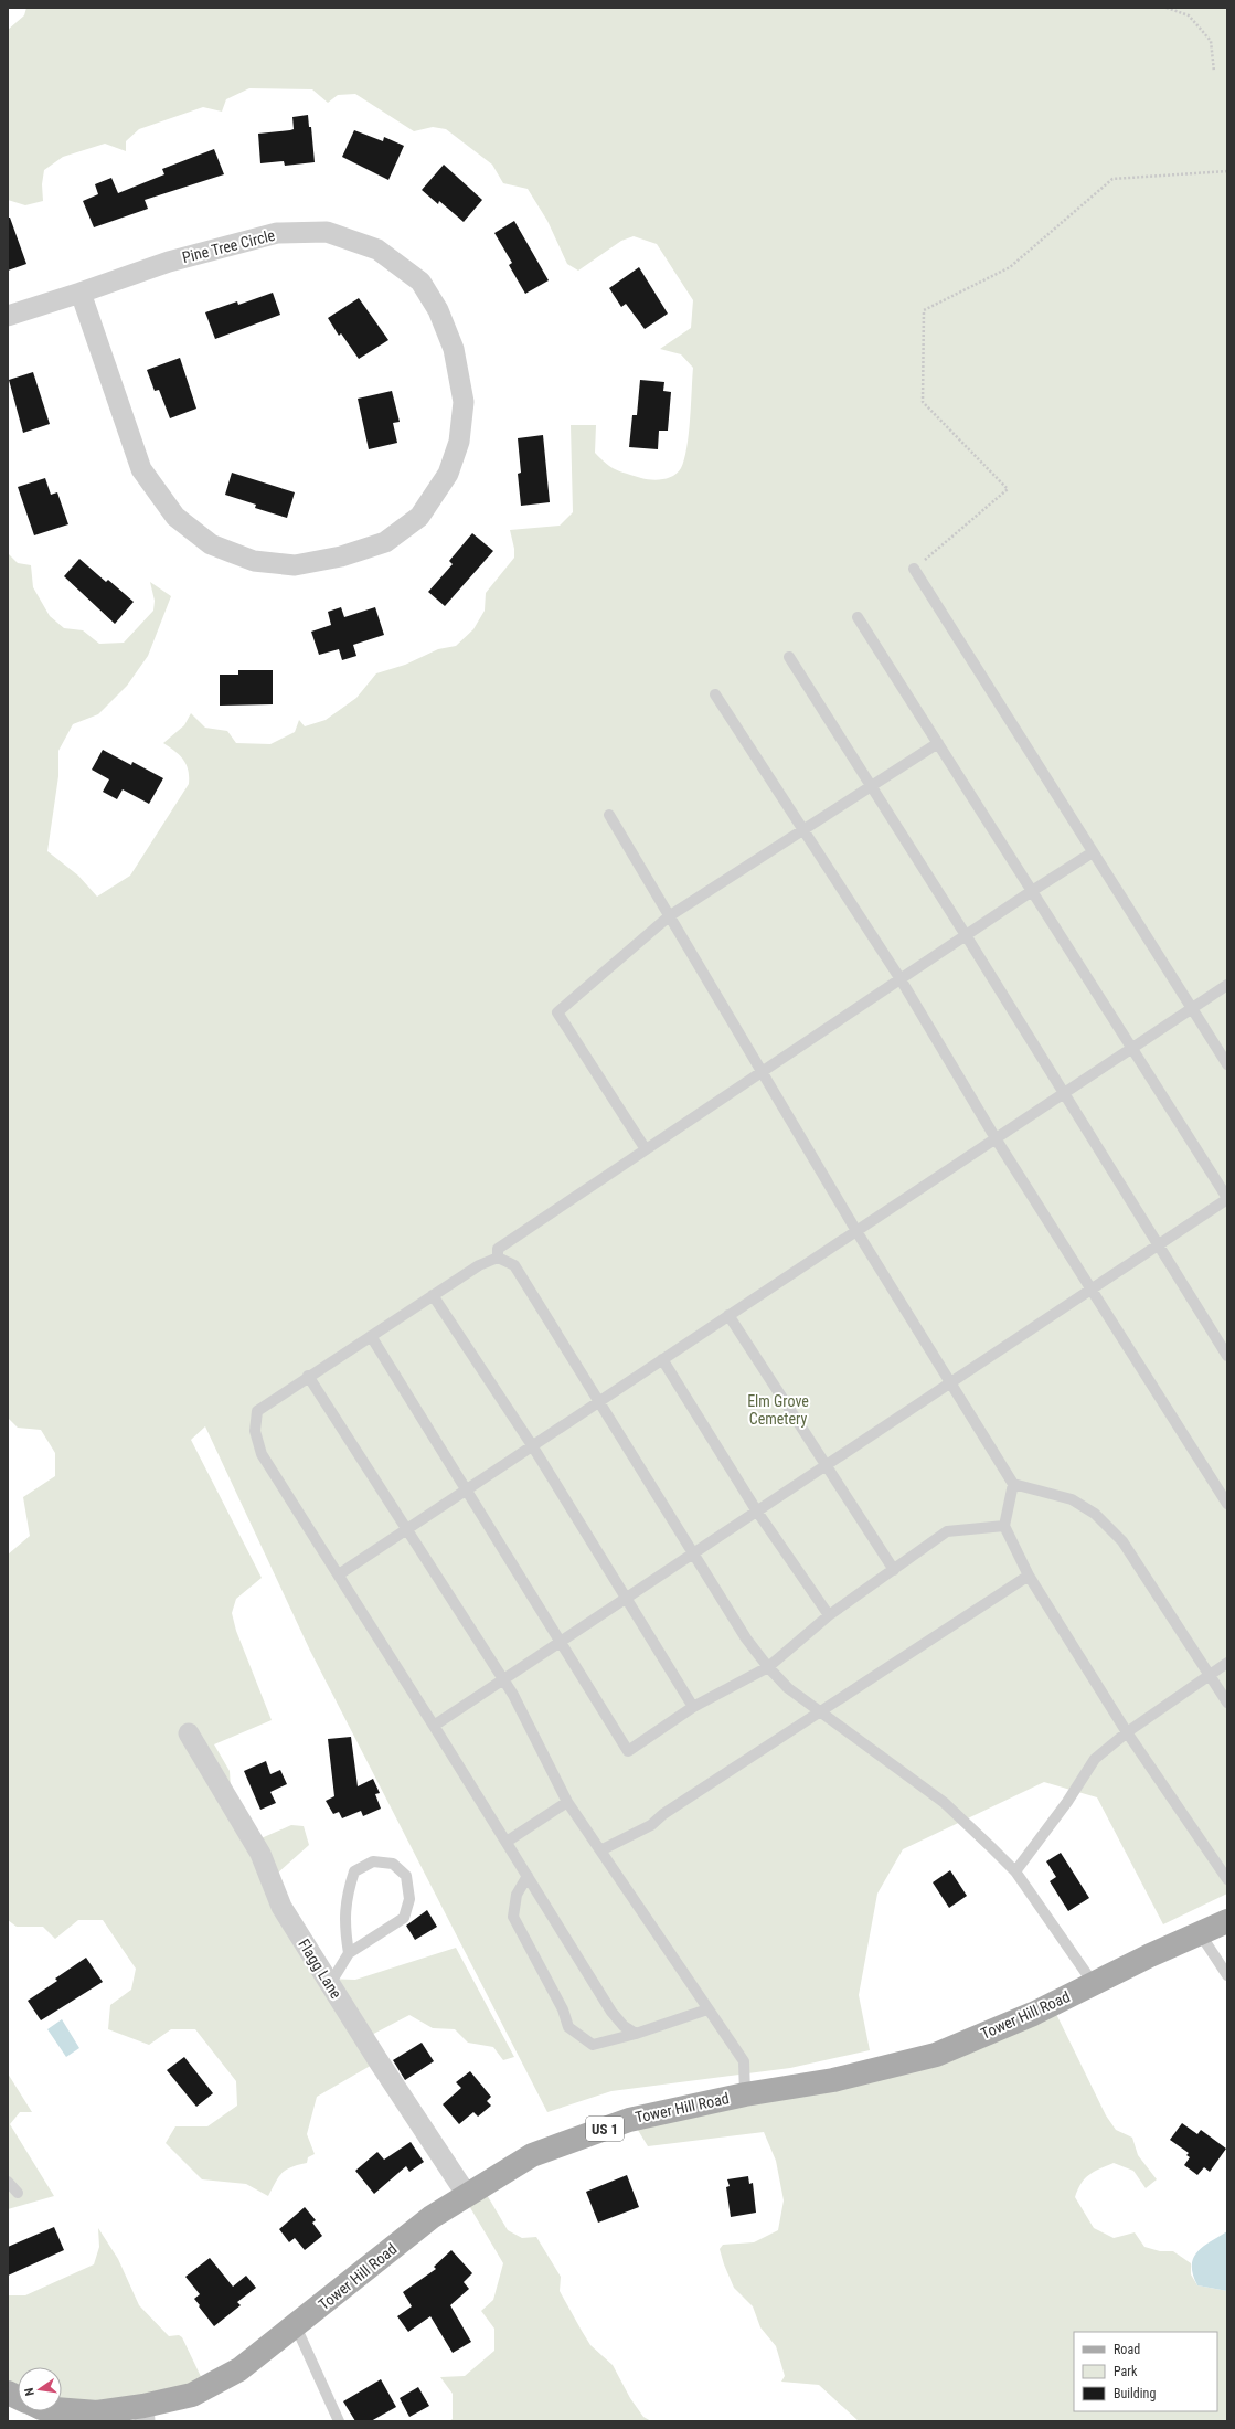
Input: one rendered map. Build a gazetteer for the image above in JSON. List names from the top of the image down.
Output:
{
  "streets": {
    "main road": ["Tower Hill Road", "US 1"],
    "street": ["Pine Tree Circle", "Flagg Lane"]
  },
  "crossings": [
    ["Flagg Lane", "Tower Hill Road"]
  ],
  "parks": ["Elm Grove Cemetery"],
  "legend": ["Road", "Park", "Building"],
  "north": "left"
}
